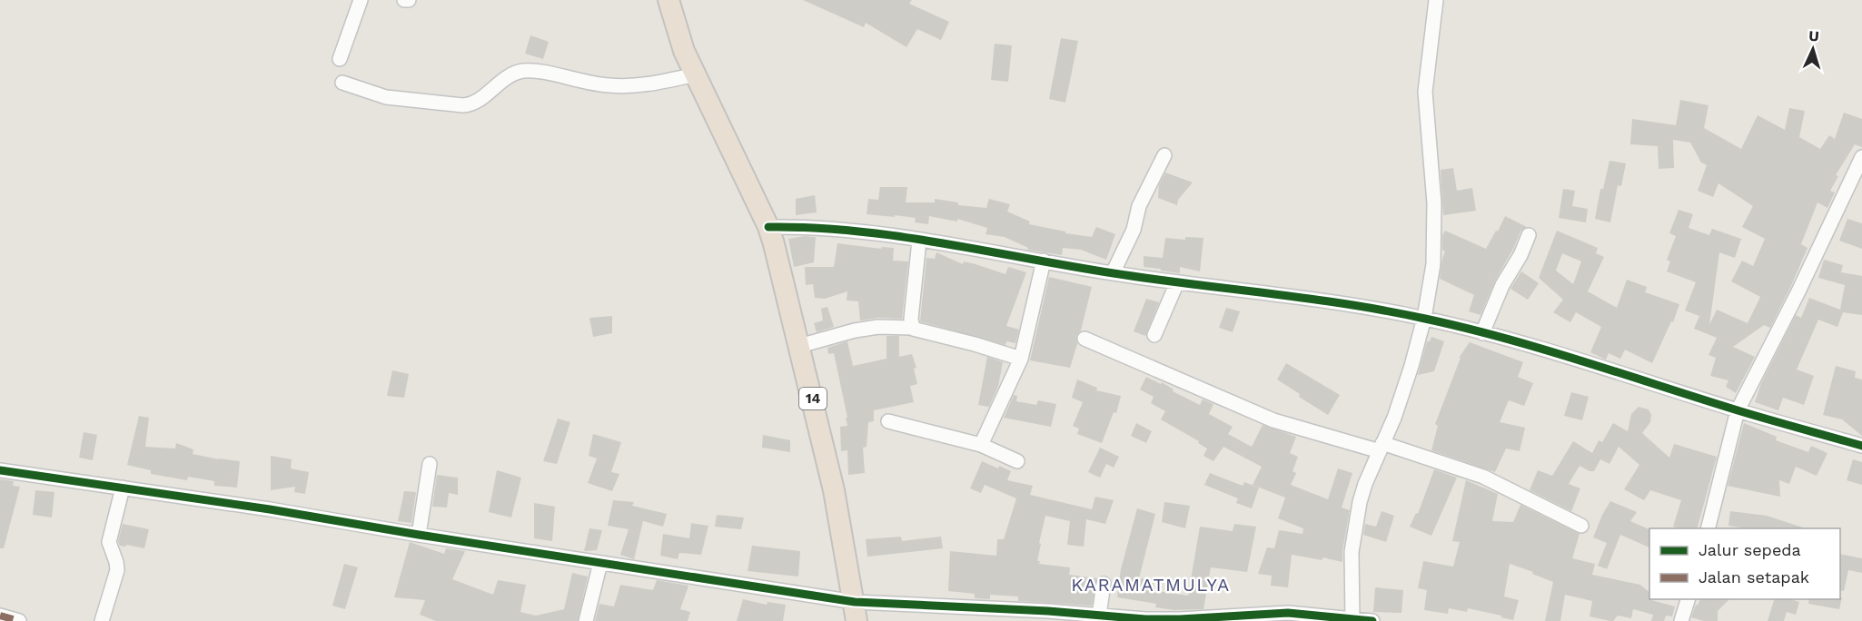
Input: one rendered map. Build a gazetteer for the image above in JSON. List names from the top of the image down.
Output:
{
  "streets": {
    "highway": ["14"]
  },
  "districts": ["KARAMATMULYA"],
  "legend": ["Jalur sepeda", "Jalan setapak"],
  "north": "top"
}
